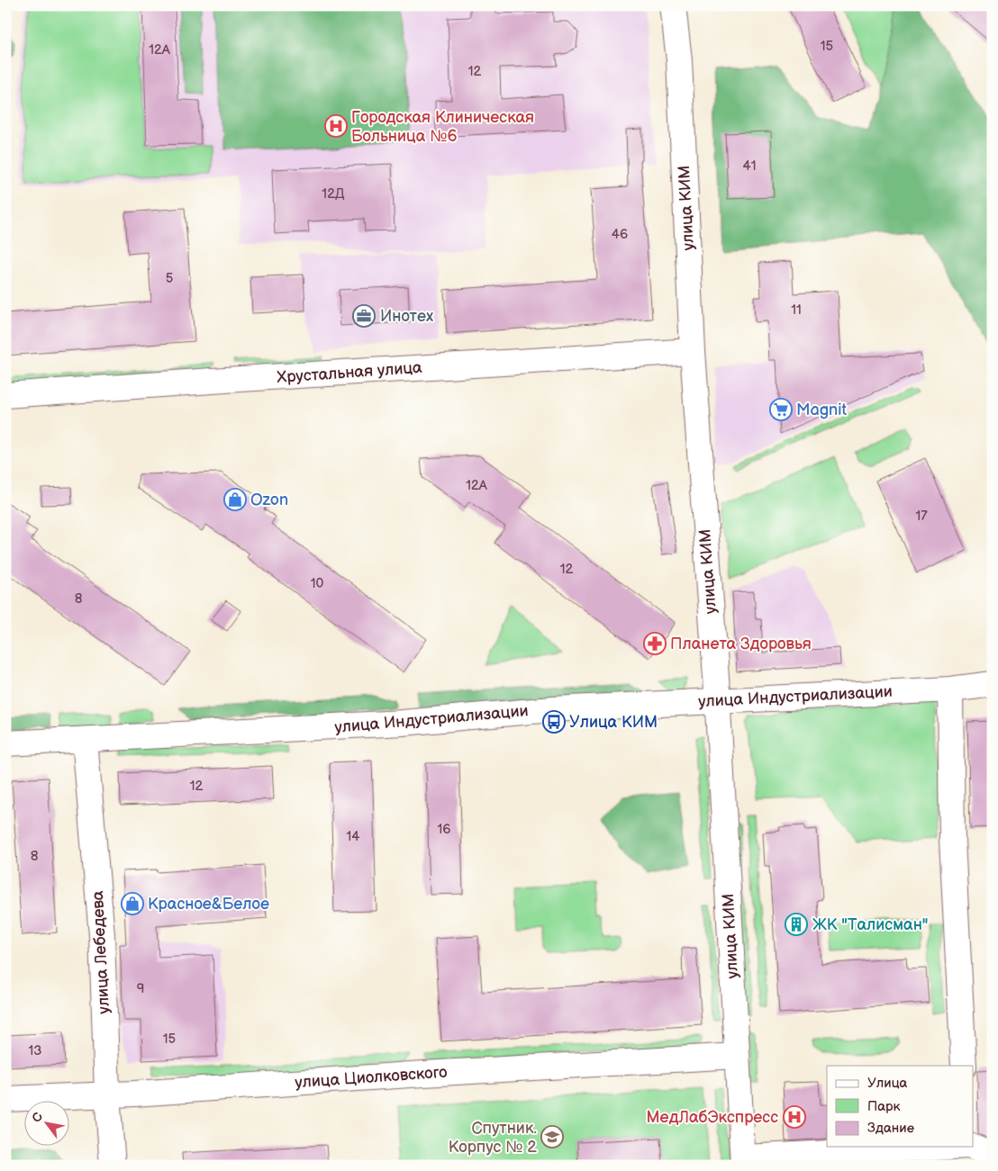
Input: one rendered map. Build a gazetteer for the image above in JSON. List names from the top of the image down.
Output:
{
  "streets": {
    "street": [
      "улица КИМ",
      "Хрустальная улица",
      "улица Индустриализации",
      "улица Лебедева",
      "улица Циолковского"
    ]
  },
  "crossings": [
    ["улица КИМ", "Хрустальная улица"],
    ["улица КИМ", "улица Индустриализации"],
    ["улица КИМ", "улица Циолковского"],
    ["улица Индустриализации", "улица Лебедева"],
    ["улица Лебедева", "улица Циолковского"]
  ],
  "places": {
    "hospital": ["Городская Клиническая Больница №6", "МедЛабЭкспресс"],
    "office": ["Инотех"],
    "supermarket": ["Magnit"],
    "shop": ["Ozon", "Красное&Белое"],
    "pharmacy": ["Планета Здоровья"],
    "bus stop": ["Улица КИМ"],
    "building": ["ЖК \"Талисман\""],
    "school or university": ["Спутник. Корпус № 2"]
  },
  "house_numbers": [
    "15",
    "12А",
    "12",
    "41",
    "12Д",
    "46",
    "5",
    "11",
    "12А",
    "17",
    "12",
    "10",
    "8",
    "12",
    "16",
    "14",
    "8",
    "9",
    "15",
    "13"
  ],
  "legend": ["Улица", "Парк", "Здание"],
  "north": "top left"
}
